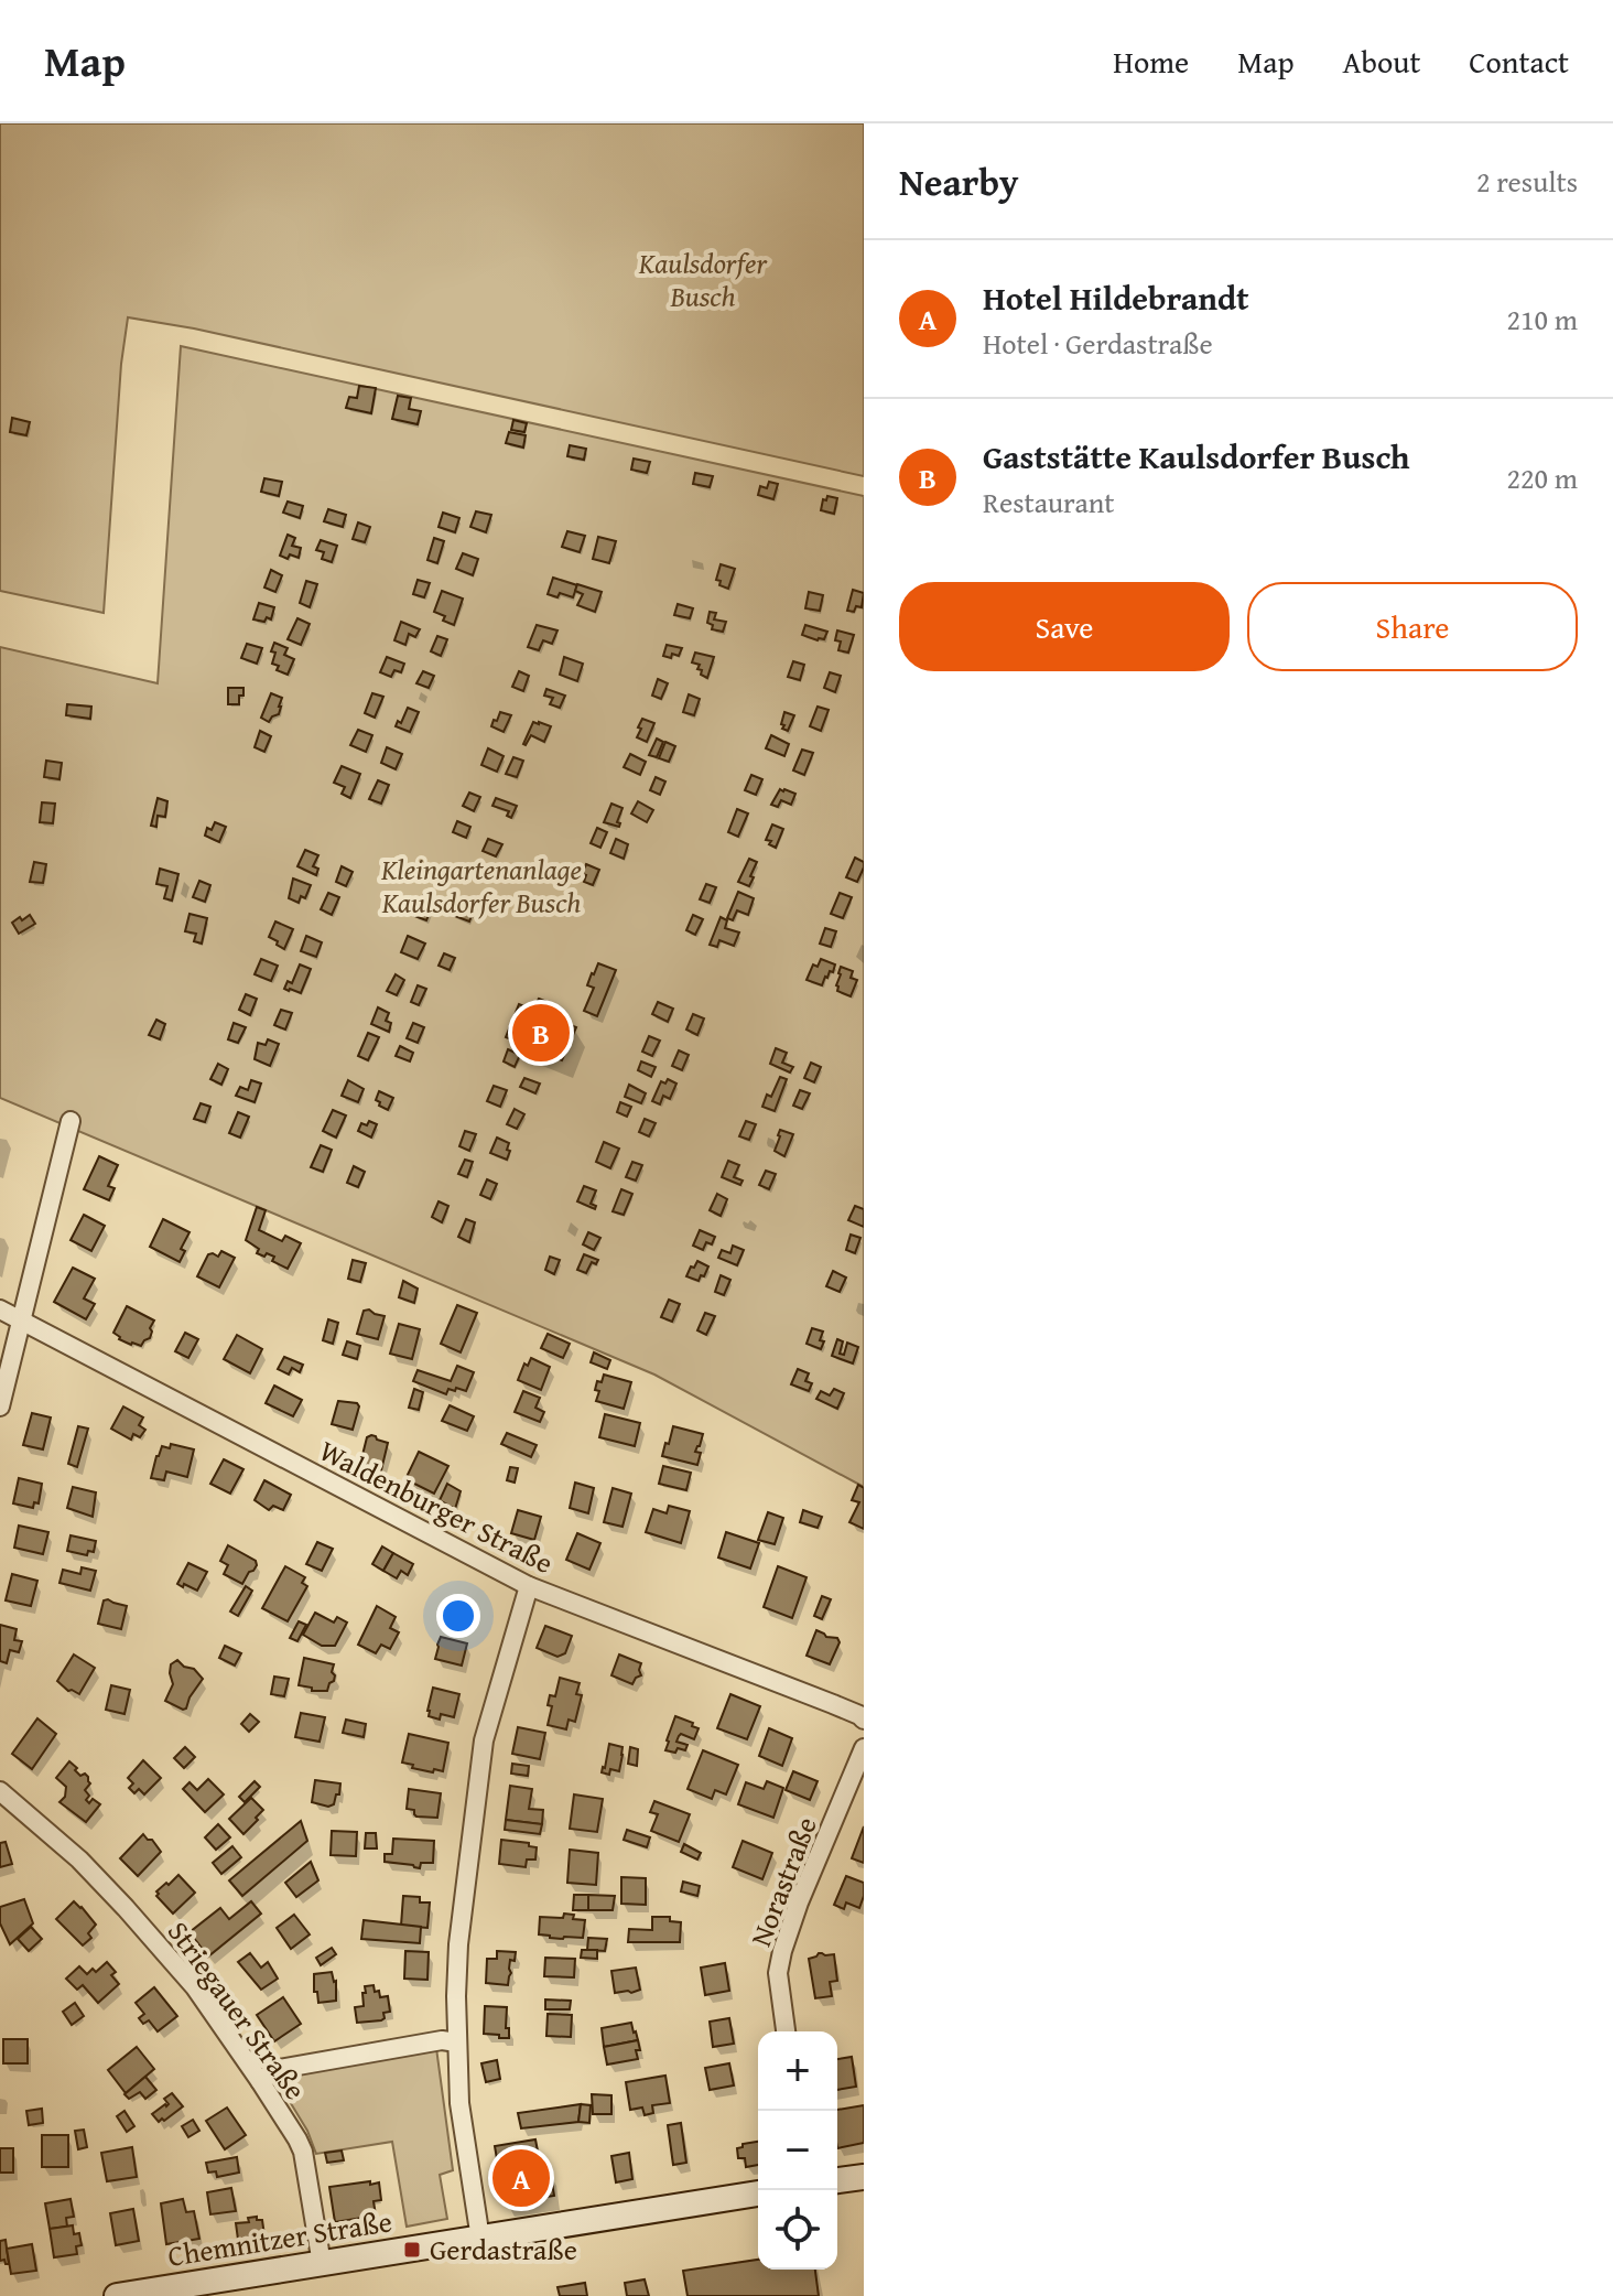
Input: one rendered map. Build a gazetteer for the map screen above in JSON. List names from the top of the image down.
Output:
{
  "streets": {
    "main road": ["Chemnitzer Straße"],
    "street": ["Waldenburger Straße", "Norastraße", "Striegauer Straße"]
  },
  "crossings": [
    ["Striegauer Straße", "Chemnitzer Straße"]
  ],
  "parks": ["Kaulsdorfer Busch", "Kleingartenanlage Kaulsdorfer Busch"],
  "places": {
    "transit": ["Gerdastraße"]
  },
  "page": {
    "header": "Map",
    "nav": [
      "Home",
      "Map",
      "About",
      "Contact"
    ],
    "heading": ["Nearby", "2 results"],
    "list": [
      {
        "mark": "A",
        "name": "Hotel Hildebrandt",
        "note": "Hotel · Gerdastraße",
        "value": "210 m"
      },
      {
        "mark": "B",
        "name": "Gaststätte Kaulsdorfer Busch",
        "note": "Restaurant",
        "value": "220 m"
      }
    ],
    "buttons": ["Save", "Share"],
    "pins": ["B", "A"],
    "map_buttons": ["+", "−"]
  }
}
